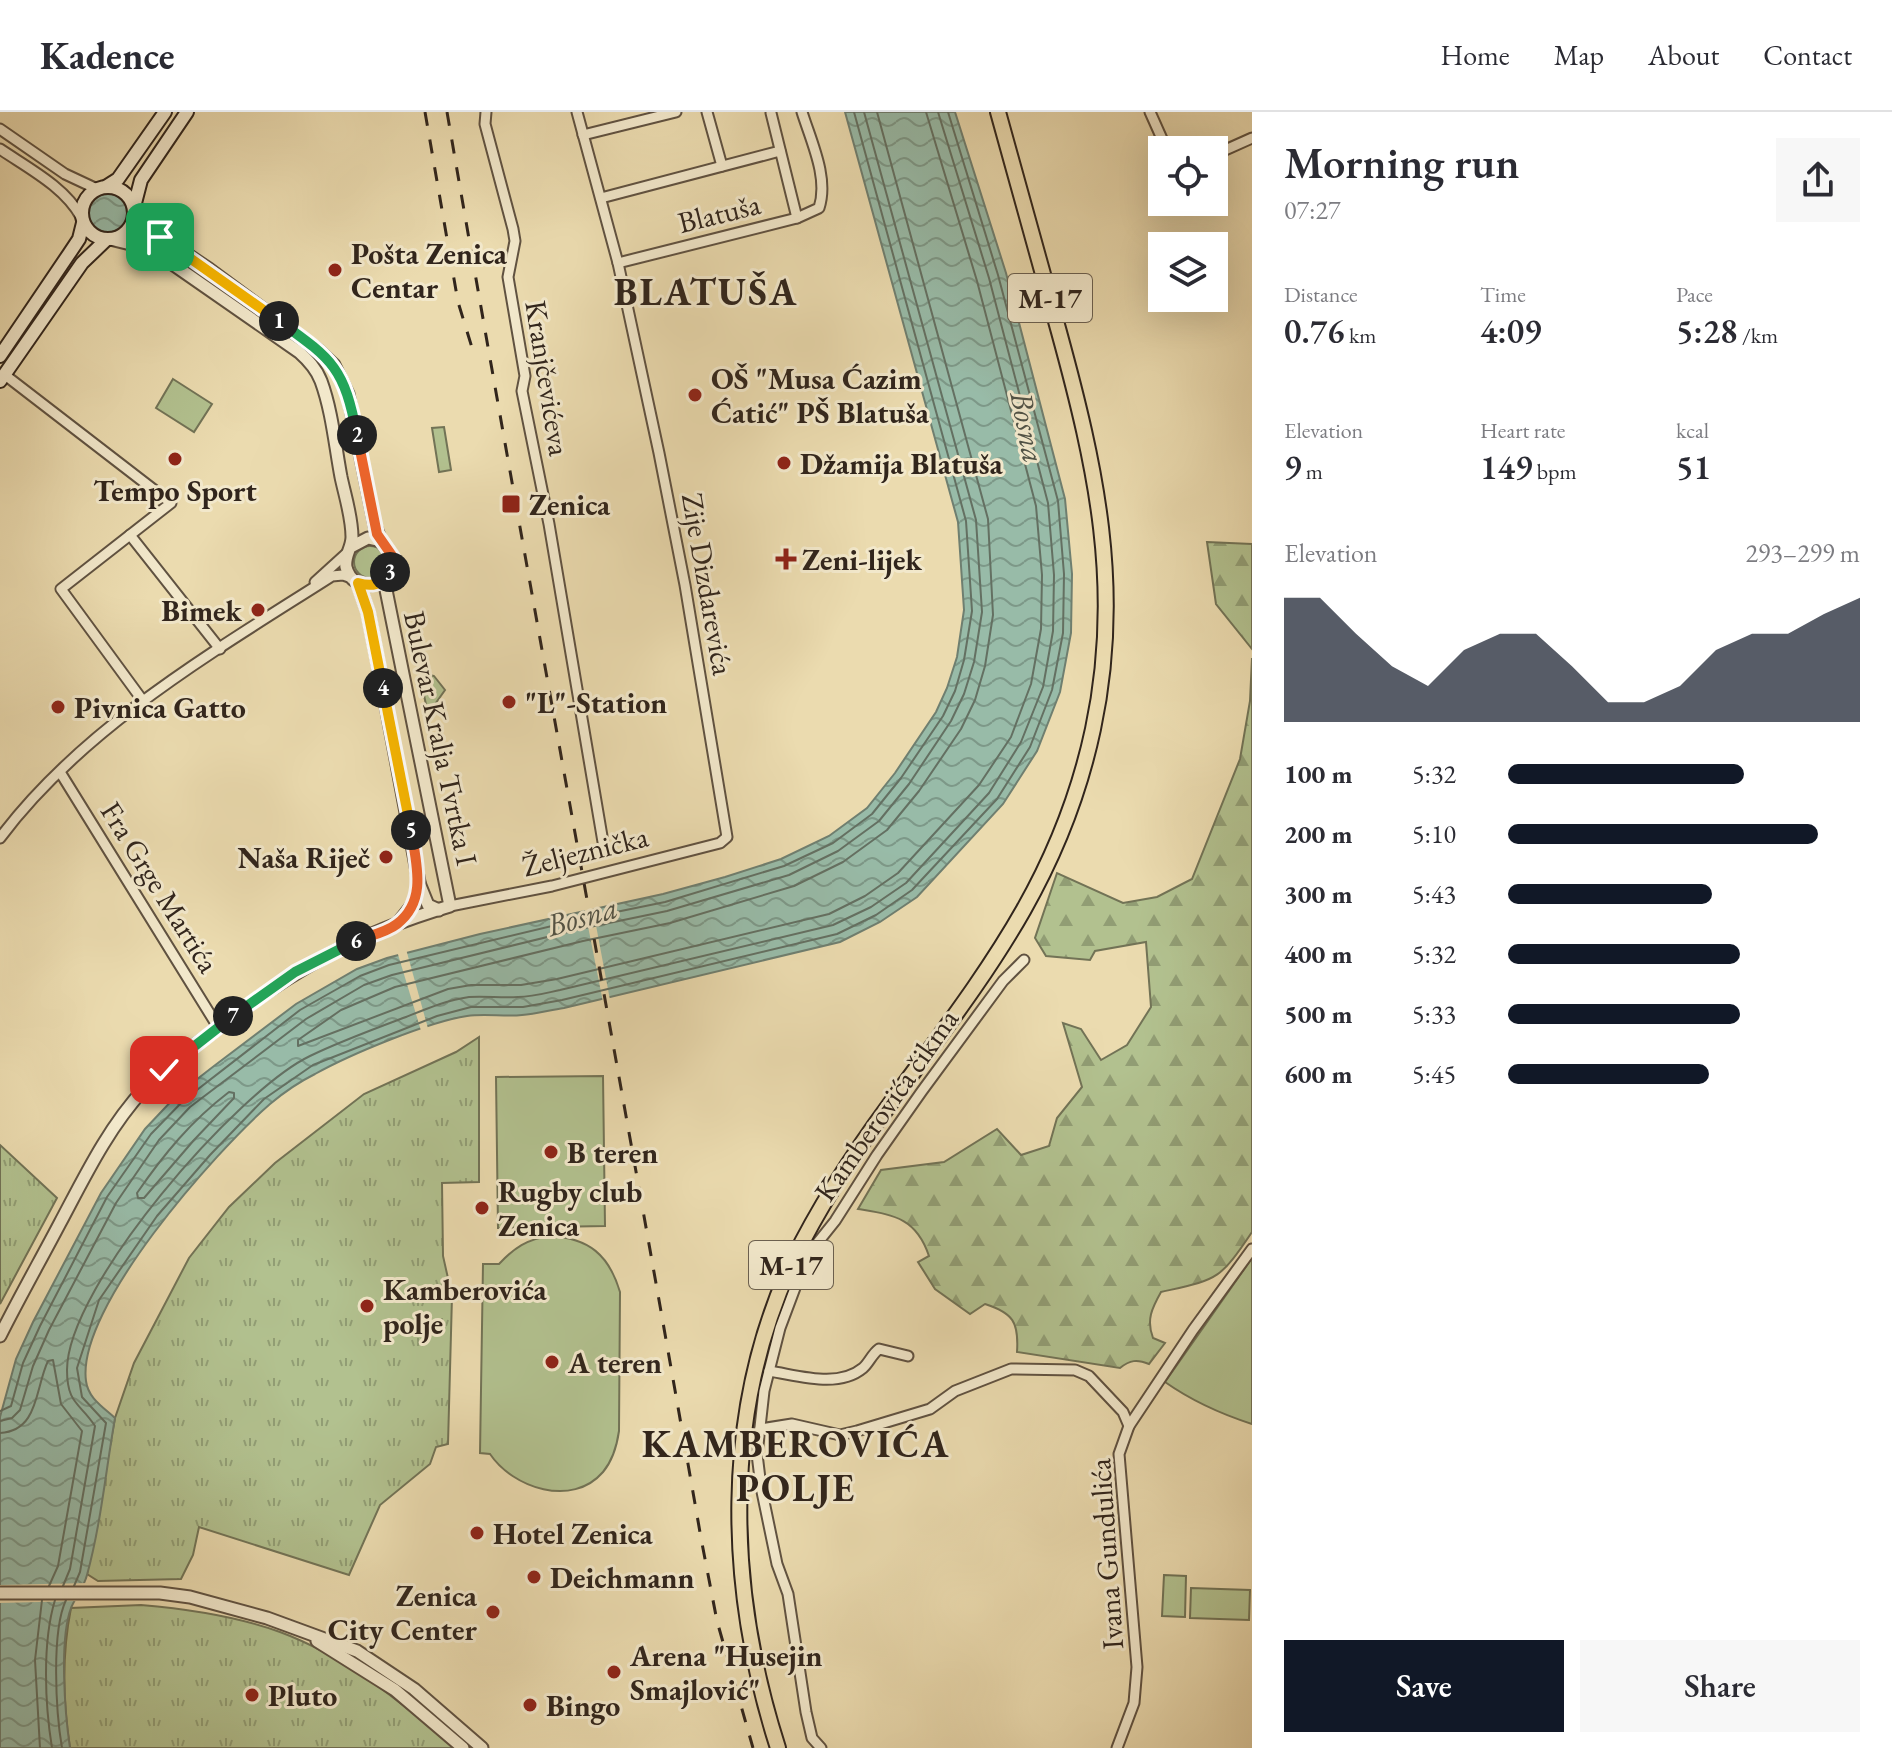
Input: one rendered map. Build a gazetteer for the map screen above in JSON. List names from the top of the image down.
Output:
{
  "streets": {
    "highway": ["M-17"],
    "street": [
      "Blatuša",
      "Kranjčevićeva",
      "Zije Dizdarevića",
      "Bulevar Kralja Tvrtka I",
      "Željeznička",
      "Fra Grge Martića",
      "Kamberovića čikma",
      "Ivana Gundulića"
    ]
  },
  "crossings": [
    ["Blatuša", "Zije Dizdarevića"],
    ["Zije Dizdarevića", "Željeznička"],
    ["Bulevar Kralja Tvrtka I", "Željeznička"]
  ],
  "districts": ["BLATUŠA", "KAMBEROVIĆA POLJE"],
  "water": ["Bosna"],
  "places": {
    "other": [
      "Pošta Zenica Centar",
      "OŠ \"Musa Ćazim Ćatić\" PŠ Blatuša",
      "Tempo Sport",
      "Džamija Blatuša",
      "Bimek",
      "\"L\"-Station",
      "Pivnica Gatto",
      "Naša Riječ",
      "B teren",
      "Rugby club Zenica",
      "Kamberovića polje",
      "A teren",
      "Hotel Zenica",
      "Deichmann",
      "Zenica City Center",
      "Arena \"Husejin Smajlović\"",
      "Pluto",
      "Bingo"
    ],
    "transit": ["Zenica"],
    "health": ["Zeni-lijek"]
  },
  "page": {
    "header": "Kadence",
    "nav": [
      "Home",
      "Map",
      "About",
      "Contact"
    ],
    "heading": ["Morning run", "07:27"],
    "stats": [
      ["Distance", "0.76 km"],
      ["Time", "4:09"],
      ["Pace", "5:28 /km"],
      ["Elevation", "9 m"],
      ["Heart rate", "149 bpm"],
      ["kcal", "51"]
    ],
    "pins": [
      "1",
      "2",
      "3",
      "4",
      "5",
      "6",
      "7"
    ],
    "chart": ["Elevation", "293–299 m"],
    "list": [
      {
        "name": "100 m",
        "note": "5:32"
      },
      {
        "name": "200 m",
        "note": "5:10"
      },
      {
        "name": "300 m",
        "note": "5:43"
      },
      {
        "name": "400 m",
        "note": "5:32"
      },
      {
        "name": "500 m",
        "note": "5:33"
      },
      {
        "name": "600 m",
        "note": "5:45"
      }
    ],
    "buttons": ["Save", "Share"]
  }
}
